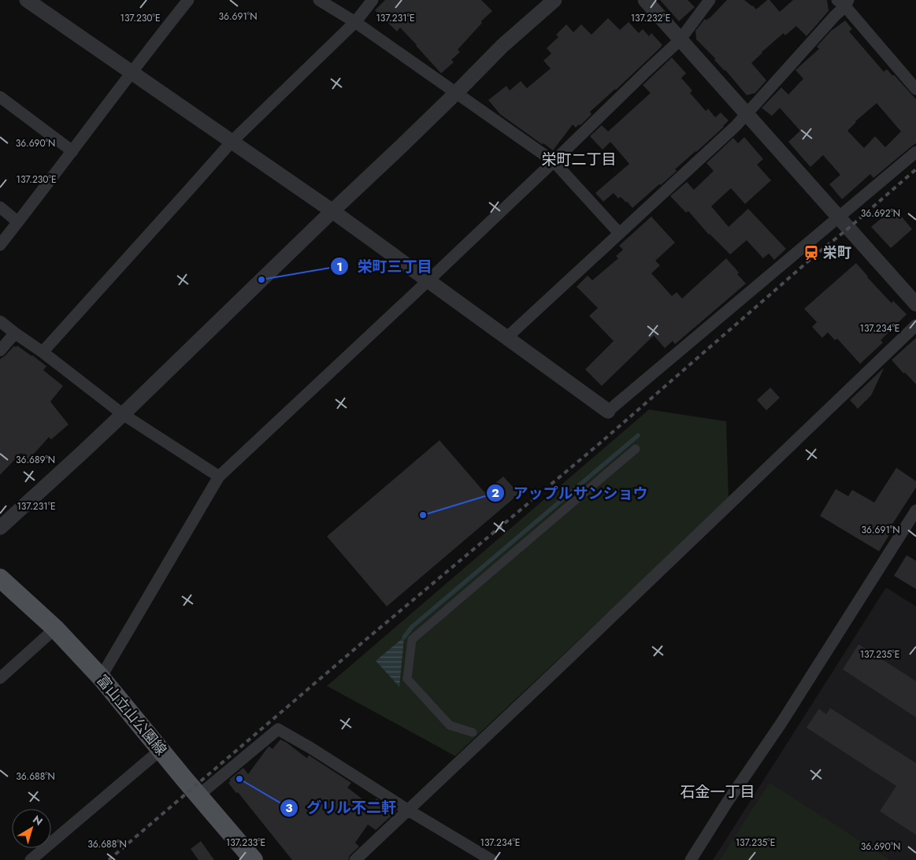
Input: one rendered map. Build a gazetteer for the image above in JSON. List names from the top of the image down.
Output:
{
  "streets": {
    "main road": ["富山立山公園線"]
  },
  "districts": ["栄町二丁目", "石金一丁目"],
  "places": {
    "station": ["栄町"],
    "other": ["栄町三丁目", "アップルサンショウ", "グリル不二軒"]
  },
  "north": "top right",
  "coordinates": [
    "36.691°N",
    "137.230°E",
    "137.232°E",
    "137.231°E",
    "36.690°N",
    "36.692°N",
    "137.234°E",
    "36.689°N",
    "137.235°E",
    "36.688°N",
    "137.233°E"
  ]
}
